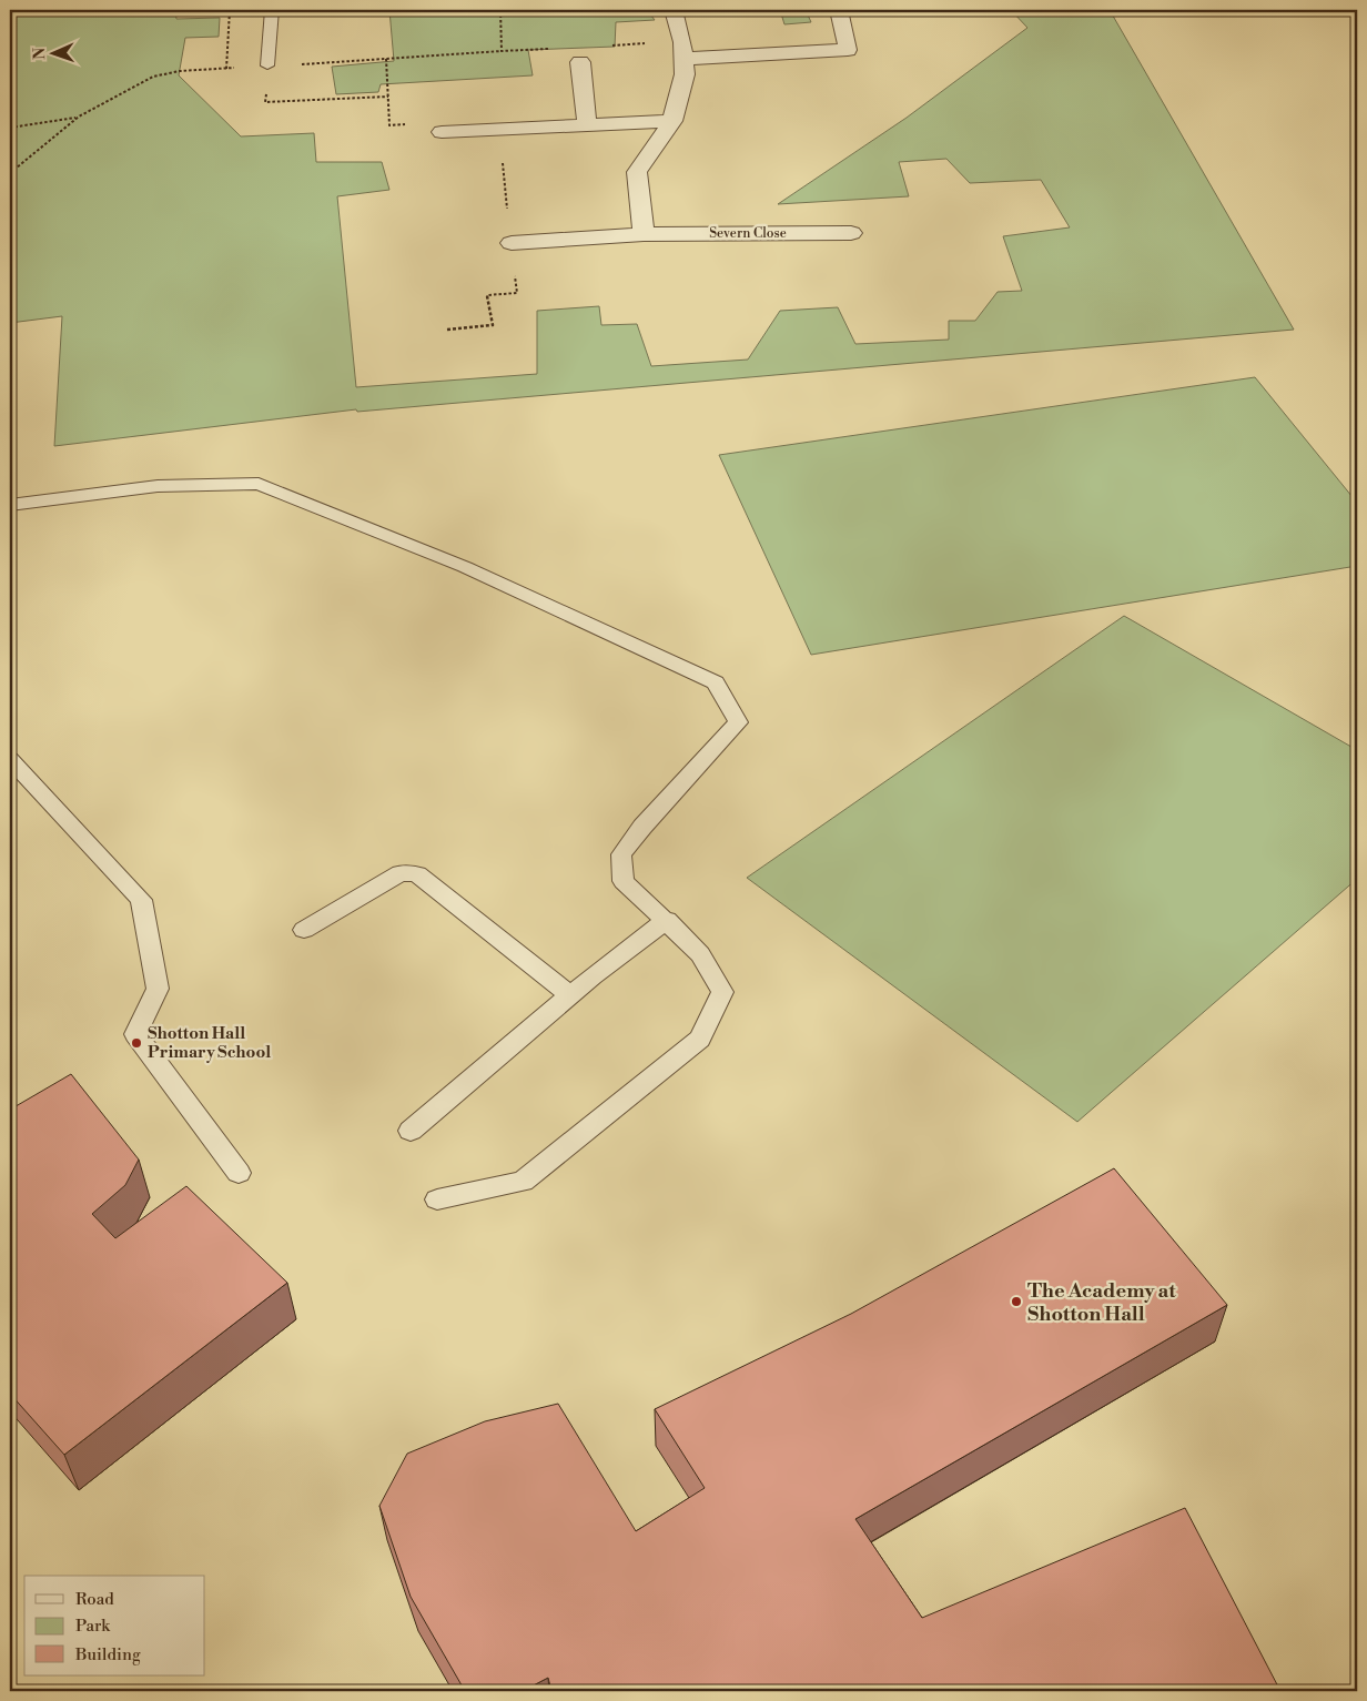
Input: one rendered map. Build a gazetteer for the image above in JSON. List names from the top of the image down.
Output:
{
  "streets": {
    "street": ["Severn Close"]
  },
  "places": ["Shotton Hall Primary School", "The Academy at Shotton Hall"],
  "legend": ["Road", "Park", "Building"],
  "north": "left"
}
